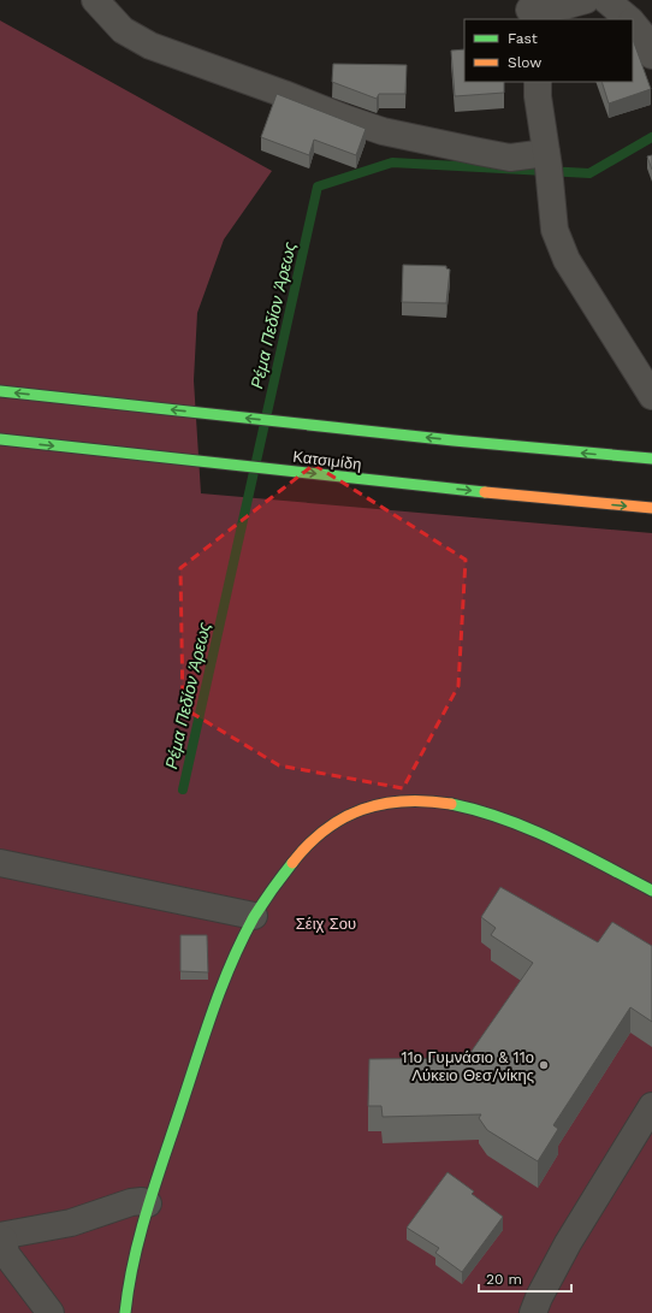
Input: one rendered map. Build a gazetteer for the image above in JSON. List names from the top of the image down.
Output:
{
  "streets": {
    "main road": ["Κατσιμίδη"]
  },
  "water": ["Ρέμα Πεδίον Άρεως"],
  "parks": ["Σέιχ Σου"],
  "places": ["11ο Γυμνάσιο & 11ο Λύκειο Θεσ/νίκης"],
  "legend": ["Fast", "Slow"],
  "scale_bar": "20 m"
}
